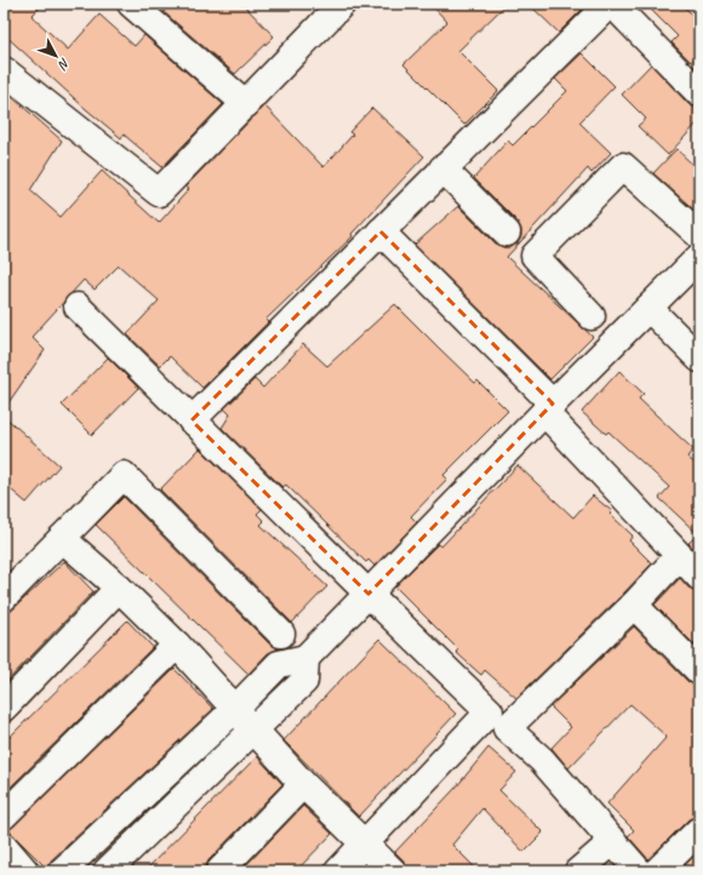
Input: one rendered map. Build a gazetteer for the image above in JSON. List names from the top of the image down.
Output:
{
  "north": "bottom right"
}
